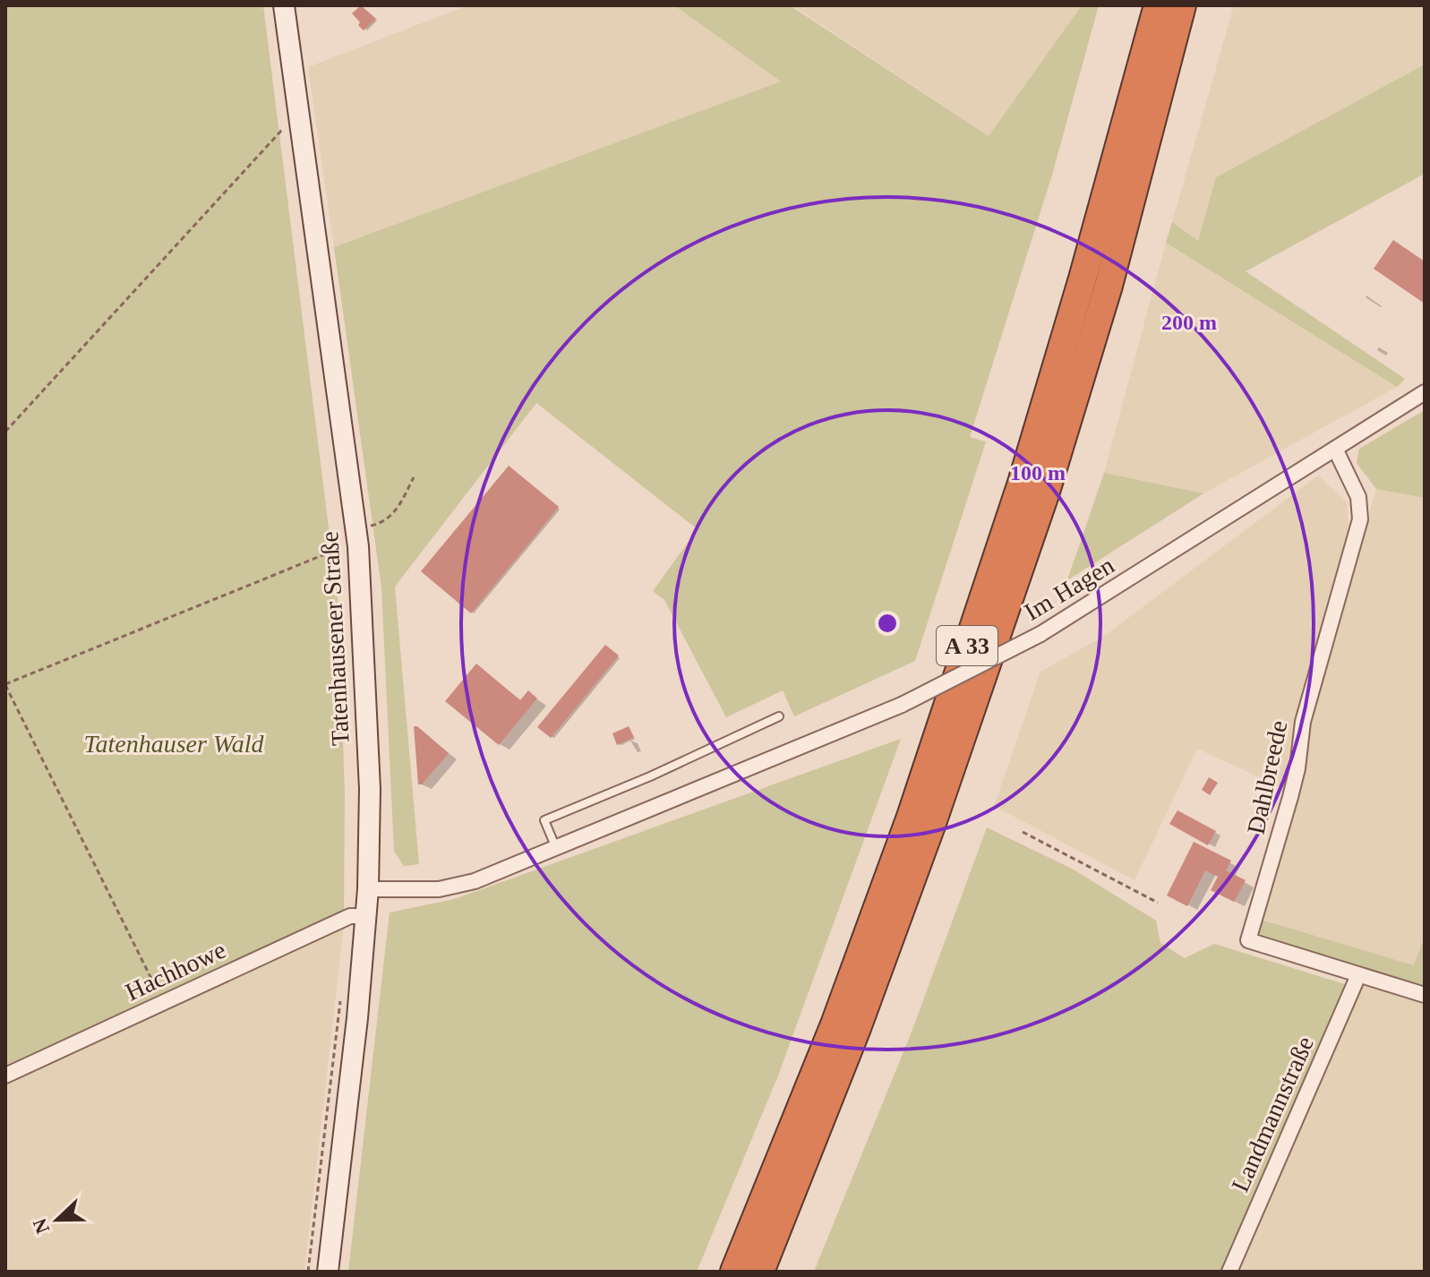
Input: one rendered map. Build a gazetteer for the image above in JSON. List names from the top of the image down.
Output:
{
  "streets": {
    "highway": ["A 33"],
    "street": [
      "Im Hagen",
      "Tatenhausener Straße",
      "Dahlbreede",
      "Hachhowe",
      "Landmannstraße"
    ]
  },
  "crossings": [
    ["Im Hagen", "Tatenhausener Straße"],
    ["Im Hagen", "Dahlbreede"],
    ["Tatenhausener Straße", "Hachhowe"],
    ["Dahlbreede", "Landmannstraße"]
  ],
  "parks": ["Tatenhauser Wald"],
  "north": "left",
  "rings": ["200 m", "100 m"]
}
